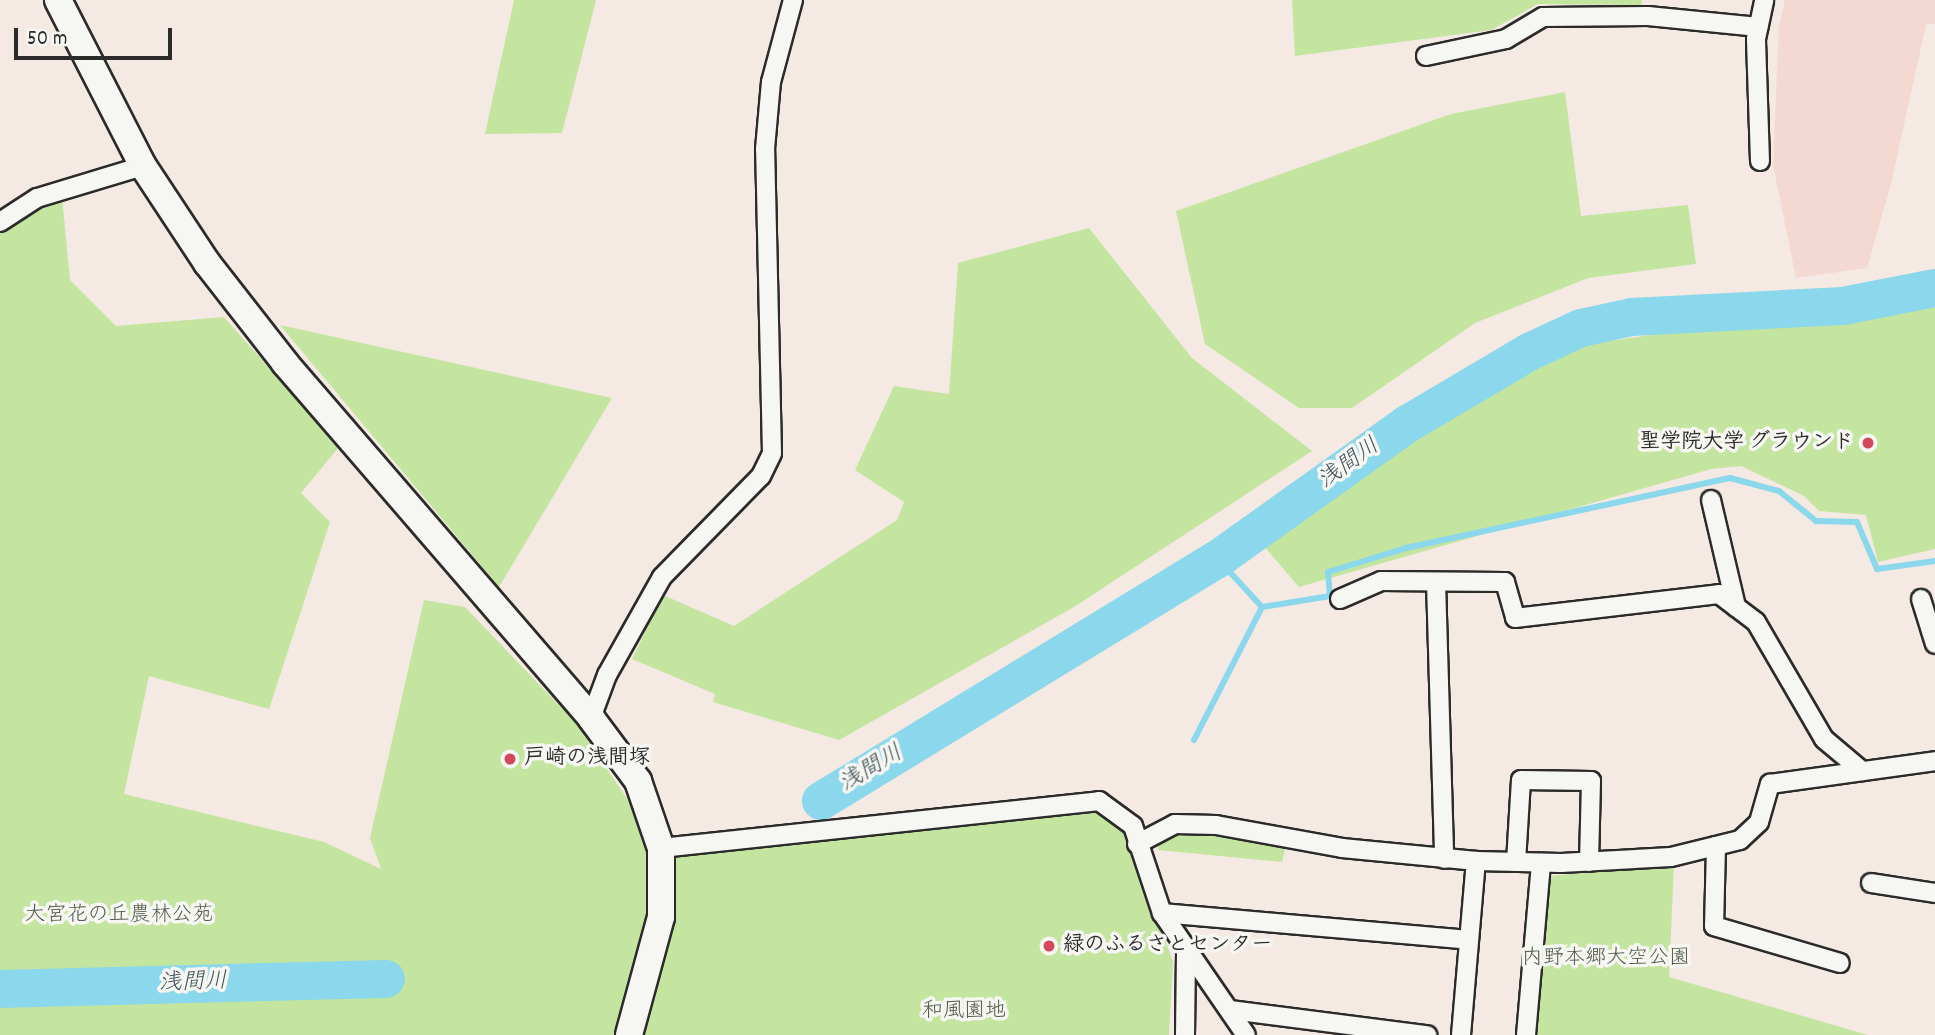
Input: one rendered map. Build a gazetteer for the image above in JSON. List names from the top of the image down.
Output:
{
  "water": ["浅間川"],
  "parks": ["大宮花の丘農林公苑", "内野本郷大空公園", "和風園地"],
  "places": ["聖学院大学 グラウンド", "戸崎の浅間塚", "緑のふるさとセンター"],
  "scale_bar": "50 m"
}
